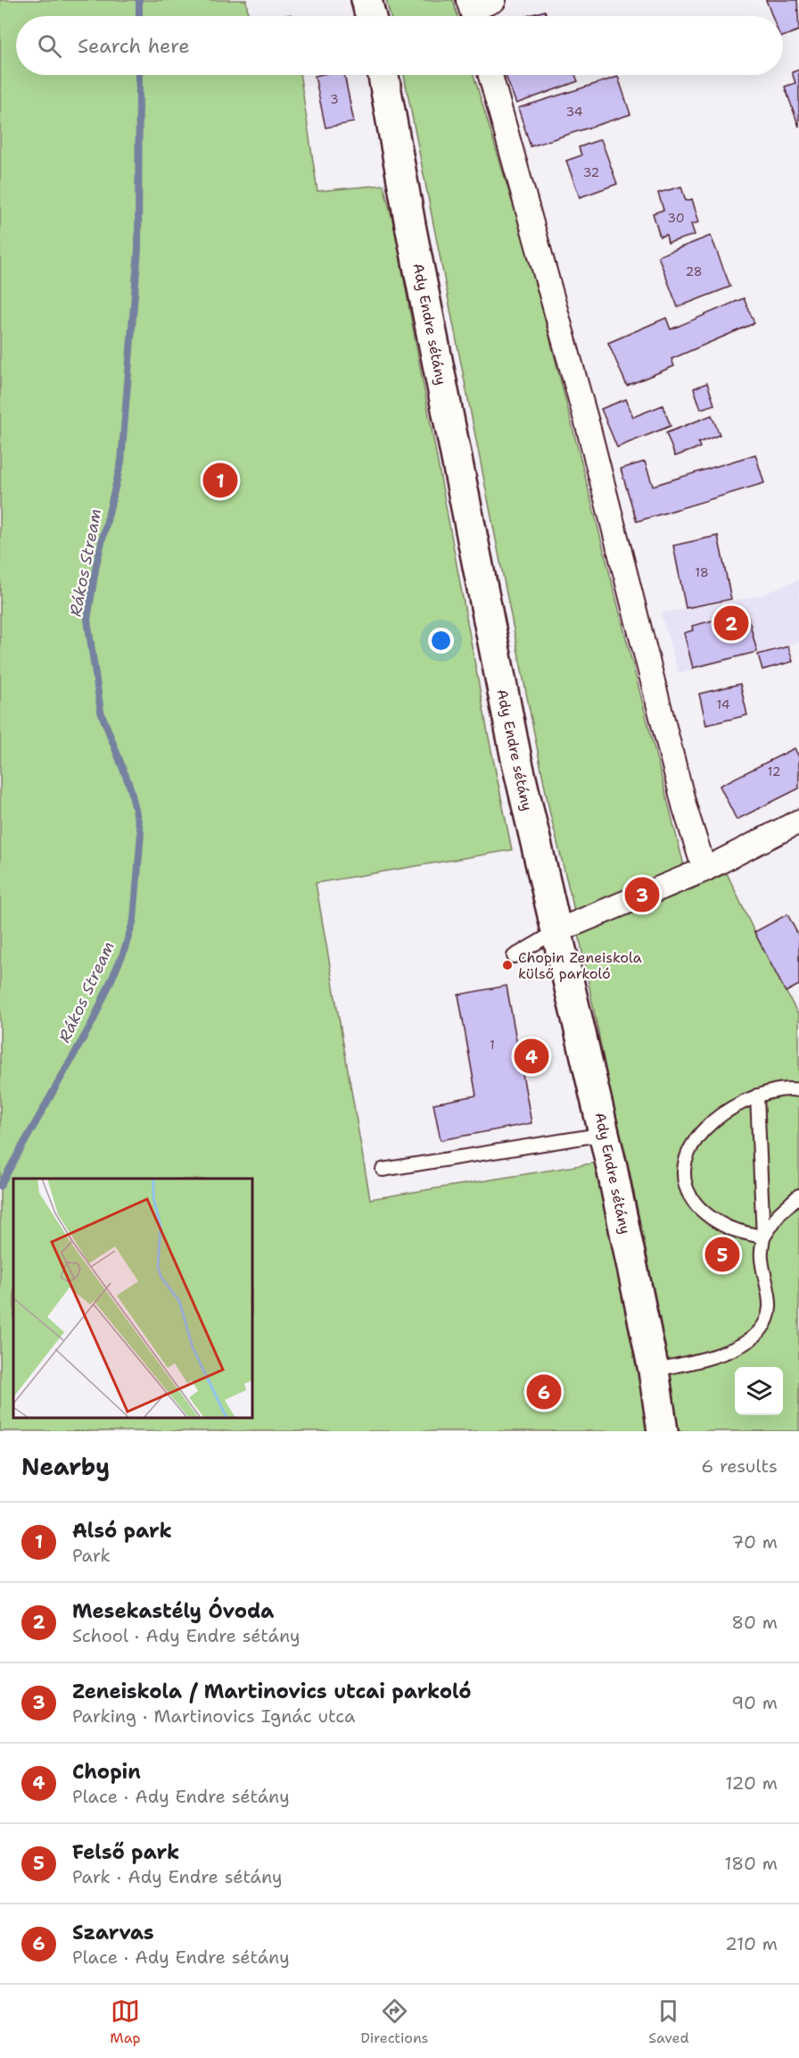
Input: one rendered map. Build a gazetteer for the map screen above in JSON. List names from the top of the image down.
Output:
{
  "streets": {
    "street": ["Ady Endre sétány"]
  },
  "water": ["Rákos Stream"],
  "places": ["Chopin Zeneiskola külső parkoló"],
  "house_numbers": [
    "3",
    "34",
    "32",
    "30",
    "28",
    "18",
    "14",
    "12",
    "1"
  ],
  "page": {
    "search": "Search here",
    "pins": [
      "1",
      "2",
      "3",
      "4",
      "5",
      "6"
    ],
    "heading": ["Nearby", "6 results"],
    "list": [
      {
        "mark": "1",
        "name": "Alsó park",
        "note": "Park",
        "value": "70 m"
      },
      {
        "mark": "2",
        "name": "Mesekastély Óvoda",
        "note": "School · Ady Endre sétány",
        "value": "80 m"
      },
      {
        "mark": "3",
        "name": "Zeneiskola / Martinovics utcai parkoló",
        "note": "Parking · Martinovics Ignác utca",
        "value": "90 m"
      },
      {
        "mark": "4",
        "name": "Chopin",
        "note": "Place · Ady Endre sétány",
        "value": "120 m"
      },
      {
        "mark": "5",
        "name": "Felső park",
        "note": "Park · Ady Endre sétány",
        "value": "180 m"
      },
      {
        "mark": "6",
        "name": "Szarvas",
        "note": "Place · Ady Endre sétány",
        "value": "210 m"
      }
    ],
    "nav": ["Map", "Directions", "Saved"]
  }
}
